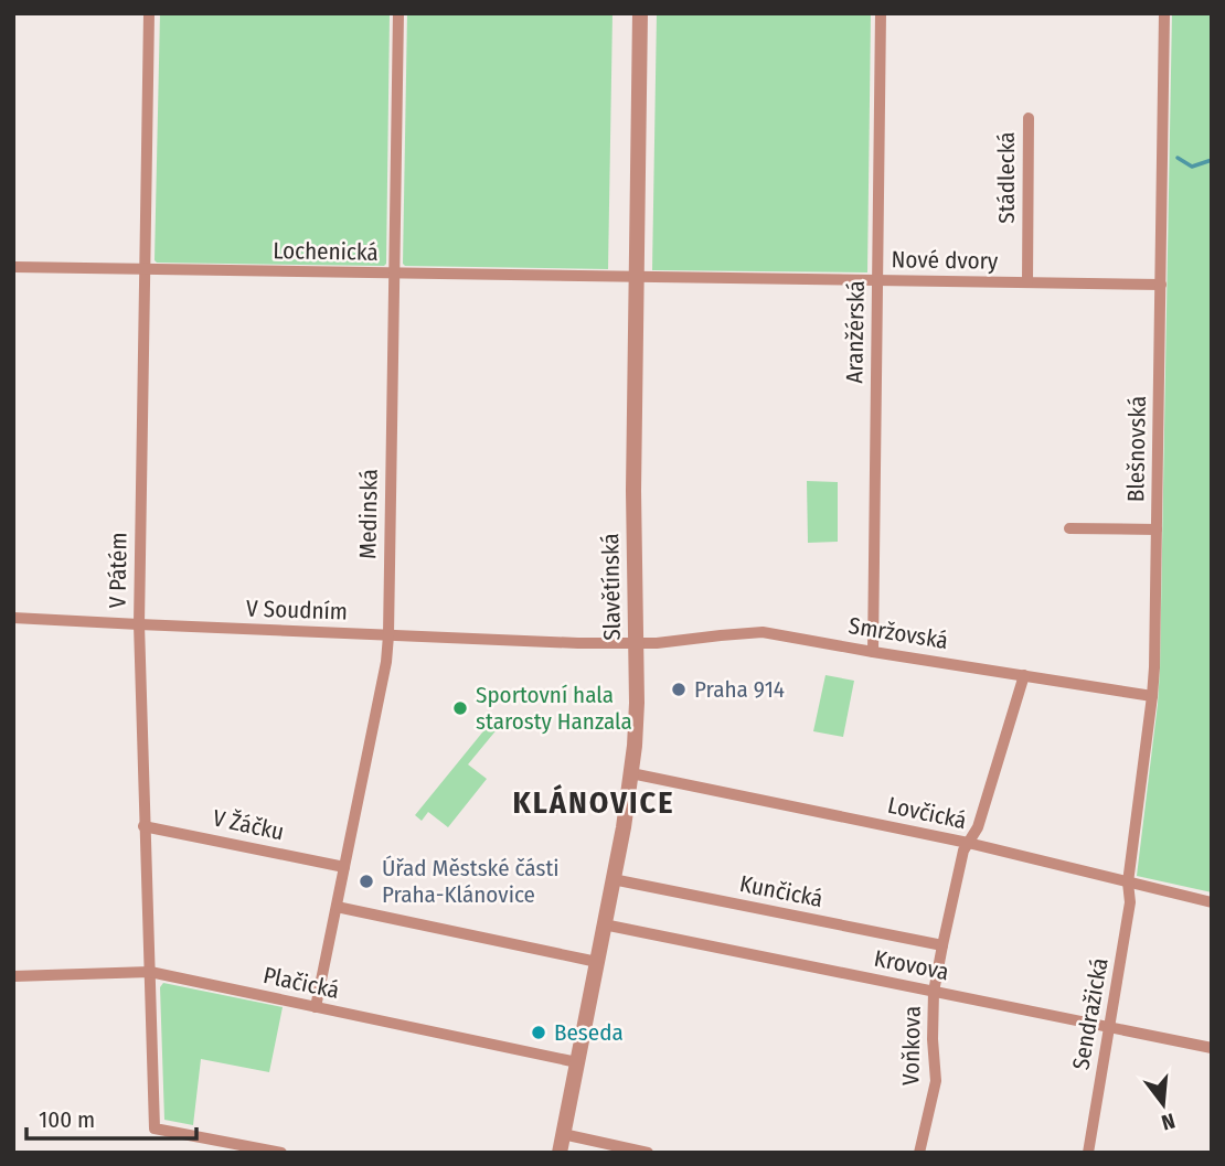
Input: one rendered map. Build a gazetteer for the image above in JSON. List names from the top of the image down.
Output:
{
  "streets": {
    "street": [
      "Stádlecká",
      "Lochenická",
      "Nové dvory",
      "Aranžérská",
      "Blešnovská",
      "Medinská",
      "V Pátém",
      "Slavětínská",
      "V Soudním",
      "Smržovská",
      "Lovčická",
      "V Žáčku",
      "Kunčická",
      "Krovova",
      "Plačická",
      "Sendražická",
      "Voňkova"
    ]
  },
  "crossings": [
    ["Stádlecká", "Nové dvory"],
    ["Lochenická", "Nové dvory"],
    ["Lochenická", "Medinská"],
    ["Lochenická", "V Pátém"],
    ["Lochenická", "Slavětínská"],
    ["Nové dvory", "Aranžérská"],
    ["Nové dvory", "Blešnovská"],
    ["Nové dvory", "Slavětínská"],
    ["Aranžérská", "Smržovská"],
    ["Blešnovská", "Smržovská"],
    ["Blešnovská", "Lovčická"],
    ["Blešnovská", "Sendražická"],
    ["Medinská", "V Soudním"],
    ["Medinská", "V Žáčku"],
    ["Medinská", "Plačická"],
    ["V Pátém", "V Soudním"],
    ["V Pátém", "V Žáčku"],
    ["V Pátém", "Plačická"],
    ["Slavětínská", "Smržovská"],
    ["Slavětínská", "Lovčická"],
    ["Slavětínská", "Kunčická"],
    ["Slavětínská", "Krovova"],
    ["Slavětínská", "Plačická"],
    ["V Soudním", "Smržovská"],
    ["Smržovská", "Voňkova"],
    ["Lovčická", "Sendražická"],
    ["Lovčická", "Voňkova"],
    ["Kunčická", "Voňkova"],
    ["Krovova", "Sendražická"],
    ["Krovova", "Voňkova"]
  ],
  "districts": ["KLÁNOVICE"],
  "places": [
    "Praha 914",
    "Sportovní hala starosty Hanzala",
    "Úřad Městské části Praha-Klánovice",
    "Beseda"
  ],
  "scale_bar": "100 m",
  "north": "bottom"
}
